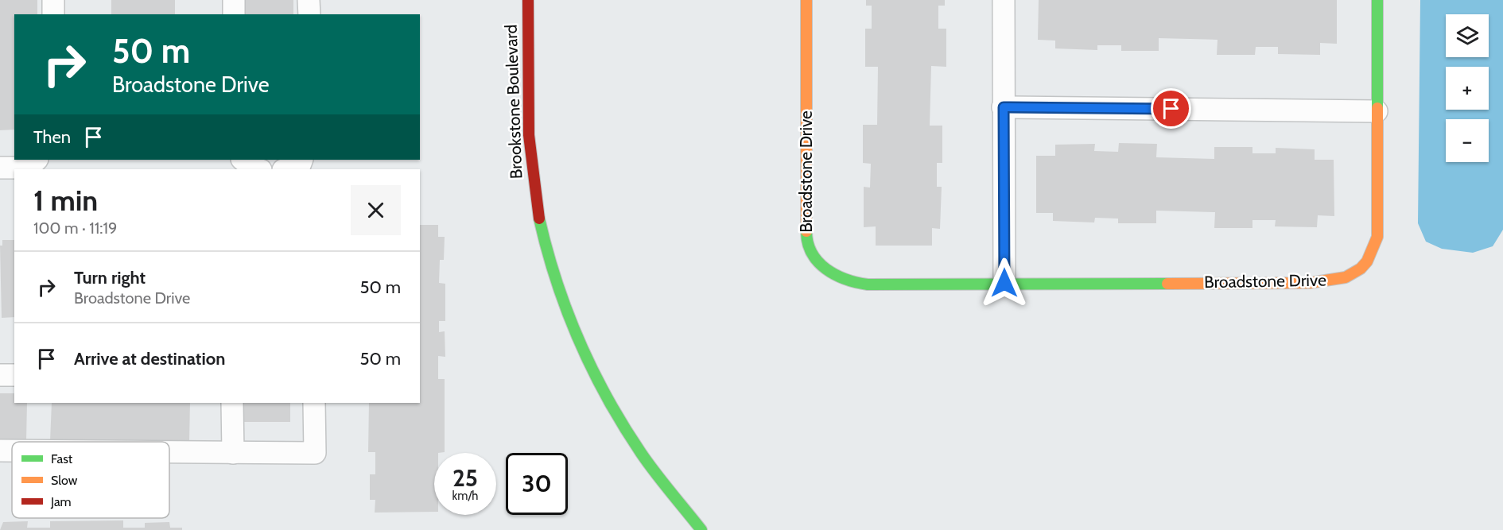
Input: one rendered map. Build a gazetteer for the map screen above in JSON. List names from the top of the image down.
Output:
{
  "streets": {
    "street": ["Brookstone Boulevard", "Broadstone Drive"]
  },
  "legend": ["Fast", "Slow", "Jam"],
  "page": {
    "map_buttons": ["+", "−"],
    "turn": ["50 m", "Broadstone Drive"],
    "then": "Then",
    "heading": ["1 min", "100 m · 11:19"],
    "list": [
      {
        "name": "Turn right",
        "note": "Broadstone Drive",
        "value": "50 m"
      },
      {
        "name": "Arrive at destination",
        "value": "50 m"
      }
    ],
    "speed": "25 km/h",
    "limit": "30"
  }
}
